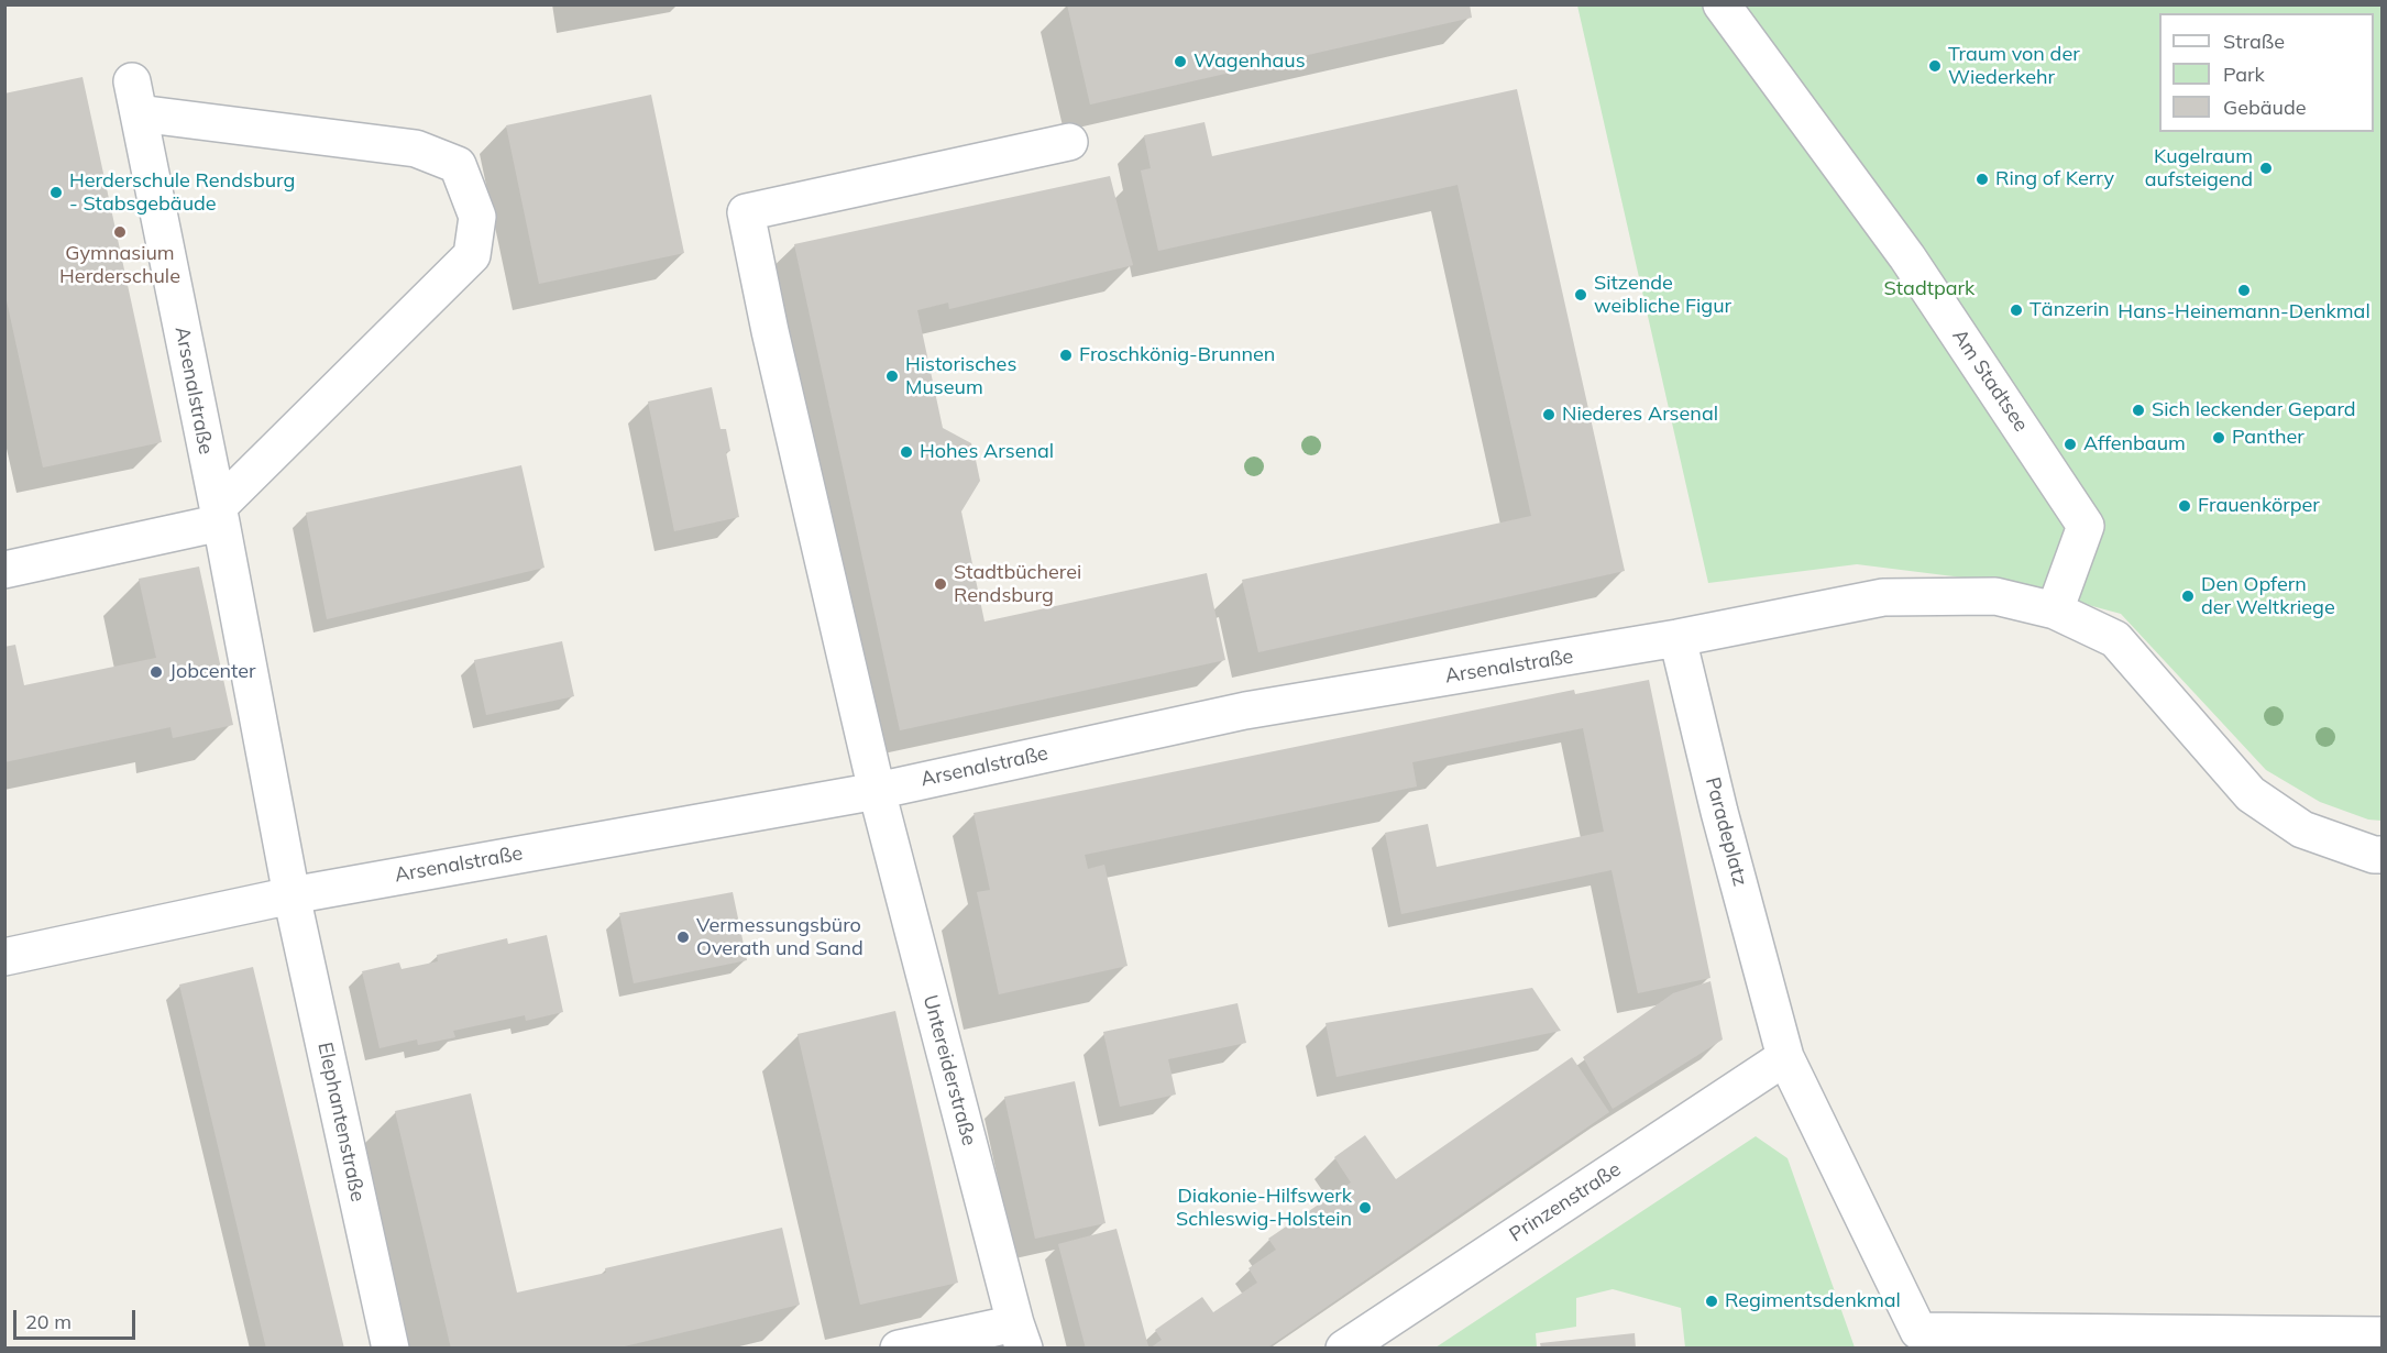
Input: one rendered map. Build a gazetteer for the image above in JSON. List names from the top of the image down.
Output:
{
  "streets": {
    "street": [
      "Am Stadtsee",
      "Arsenalstraße",
      "Paradeplatz",
      "Untereiderstraße",
      "Elephantenstraße",
      "Prinzenstraße"
    ]
  },
  "crossings": [
    ["Arsenalstraße", "Paradeplatz"],
    ["Arsenalstraße", "Untereiderstraße"],
    ["Arsenalstraße", "Elephantenstraße"],
    ["Paradeplatz", "Prinzenstraße"]
  ],
  "parks": ["Stadtpark"],
  "places": [
    "Wagenhaus",
    "Traum von der Wiederkehr",
    "Kugelraum aufsteigend",
    "Ring of Kerry",
    "Herderschule Rendsburg - Stabsgebäude",
    "Gymnasium Herderschule",
    "Hans-Heinemann-Denkmal",
    "Sitzende weibliche Figur",
    "Tänzerin",
    "Froschkönig-Brunnen",
    "Historisches Museum",
    "Sich leckender Gepard",
    "Niederes Arsenal",
    "Panther",
    "Affenbaum",
    "Hohes Arsenal",
    "Frauenkörper",
    "Stadtbücherei Rendsburg",
    "Den Opfern der Weltkriege",
    "Jobcenter",
    "Vermessungsbüro Overath und Sand",
    "Diakonie-Hilfswerk Schleswig-Holstein",
    "Regimentsdenkmal"
  ],
  "legend": ["Straße", "Park", "Gebäude"],
  "scale_bar": "20 m"
}
